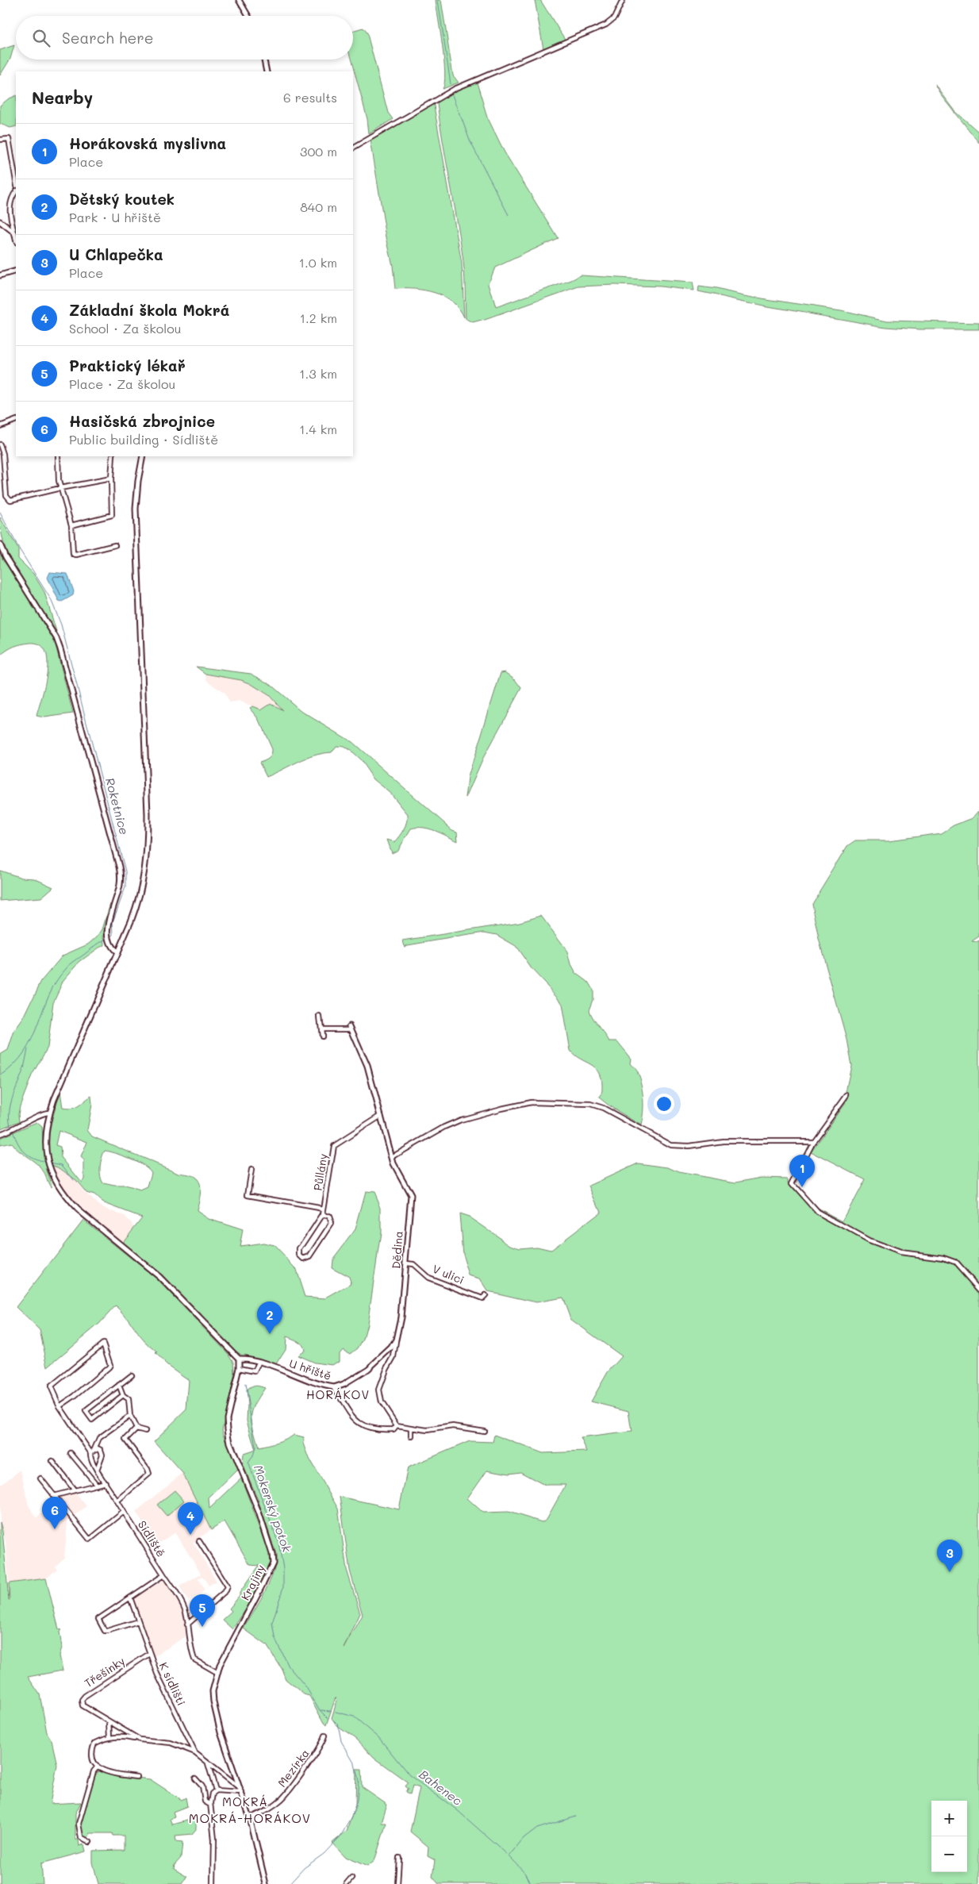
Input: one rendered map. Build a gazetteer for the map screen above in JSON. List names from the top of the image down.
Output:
{
  "streets": {
    "street": [
      "Půllány",
      "Dědina",
      "V ulici",
      "U hřiště",
      "Sídliště",
      "Krajiny",
      "Třešinky",
      "K sídlišti",
      "Mezírka"
    ]
  },
  "crossings": [
    ["Dědina", "V ulici"],
    ["Dědina", "U hřiště"],
    ["U hřiště", "Krajiny"],
    ["Sídliště", "Krajiny"],
    ["Třešinky", "K sídlišti"]
  ],
  "districts": ["HORÁKOV", "MOKRÁ", "MOKRÁ-HORÁKOV"],
  "water": ["Roketnice", "Mokerský potok", "Bahenec"],
  "page": {
    "search": "Search here",
    "heading": ["Nearby", "6 results"],
    "list": [
      {
        "mark": "1",
        "name": "Horákovská myslivna",
        "note": "Place",
        "value": "300 m"
      },
      {
        "mark": "2",
        "name": "Dětský koutek",
        "note": "Park · U hřiště",
        "value": "840 m"
      },
      {
        "mark": "3",
        "name": "U Chlapečka",
        "note": "Place",
        "value": "1.0 km"
      },
      {
        "mark": "4",
        "name": "Základní škola Mokrá",
        "note": "School · Za školou",
        "value": "1.2 km"
      },
      {
        "mark": "5",
        "name": "Praktický lékař",
        "note": "Place · Za školou",
        "value": "1.3 km"
      },
      {
        "mark": "6",
        "name": "Hasičská zbrojnice",
        "note": "Public building · Sídliště",
        "value": "1.4 km"
      }
    ],
    "pins": [
      "1",
      "2",
      "6",
      "4",
      "3",
      "5"
    ],
    "map_buttons": ["+", "−"]
  }
}
